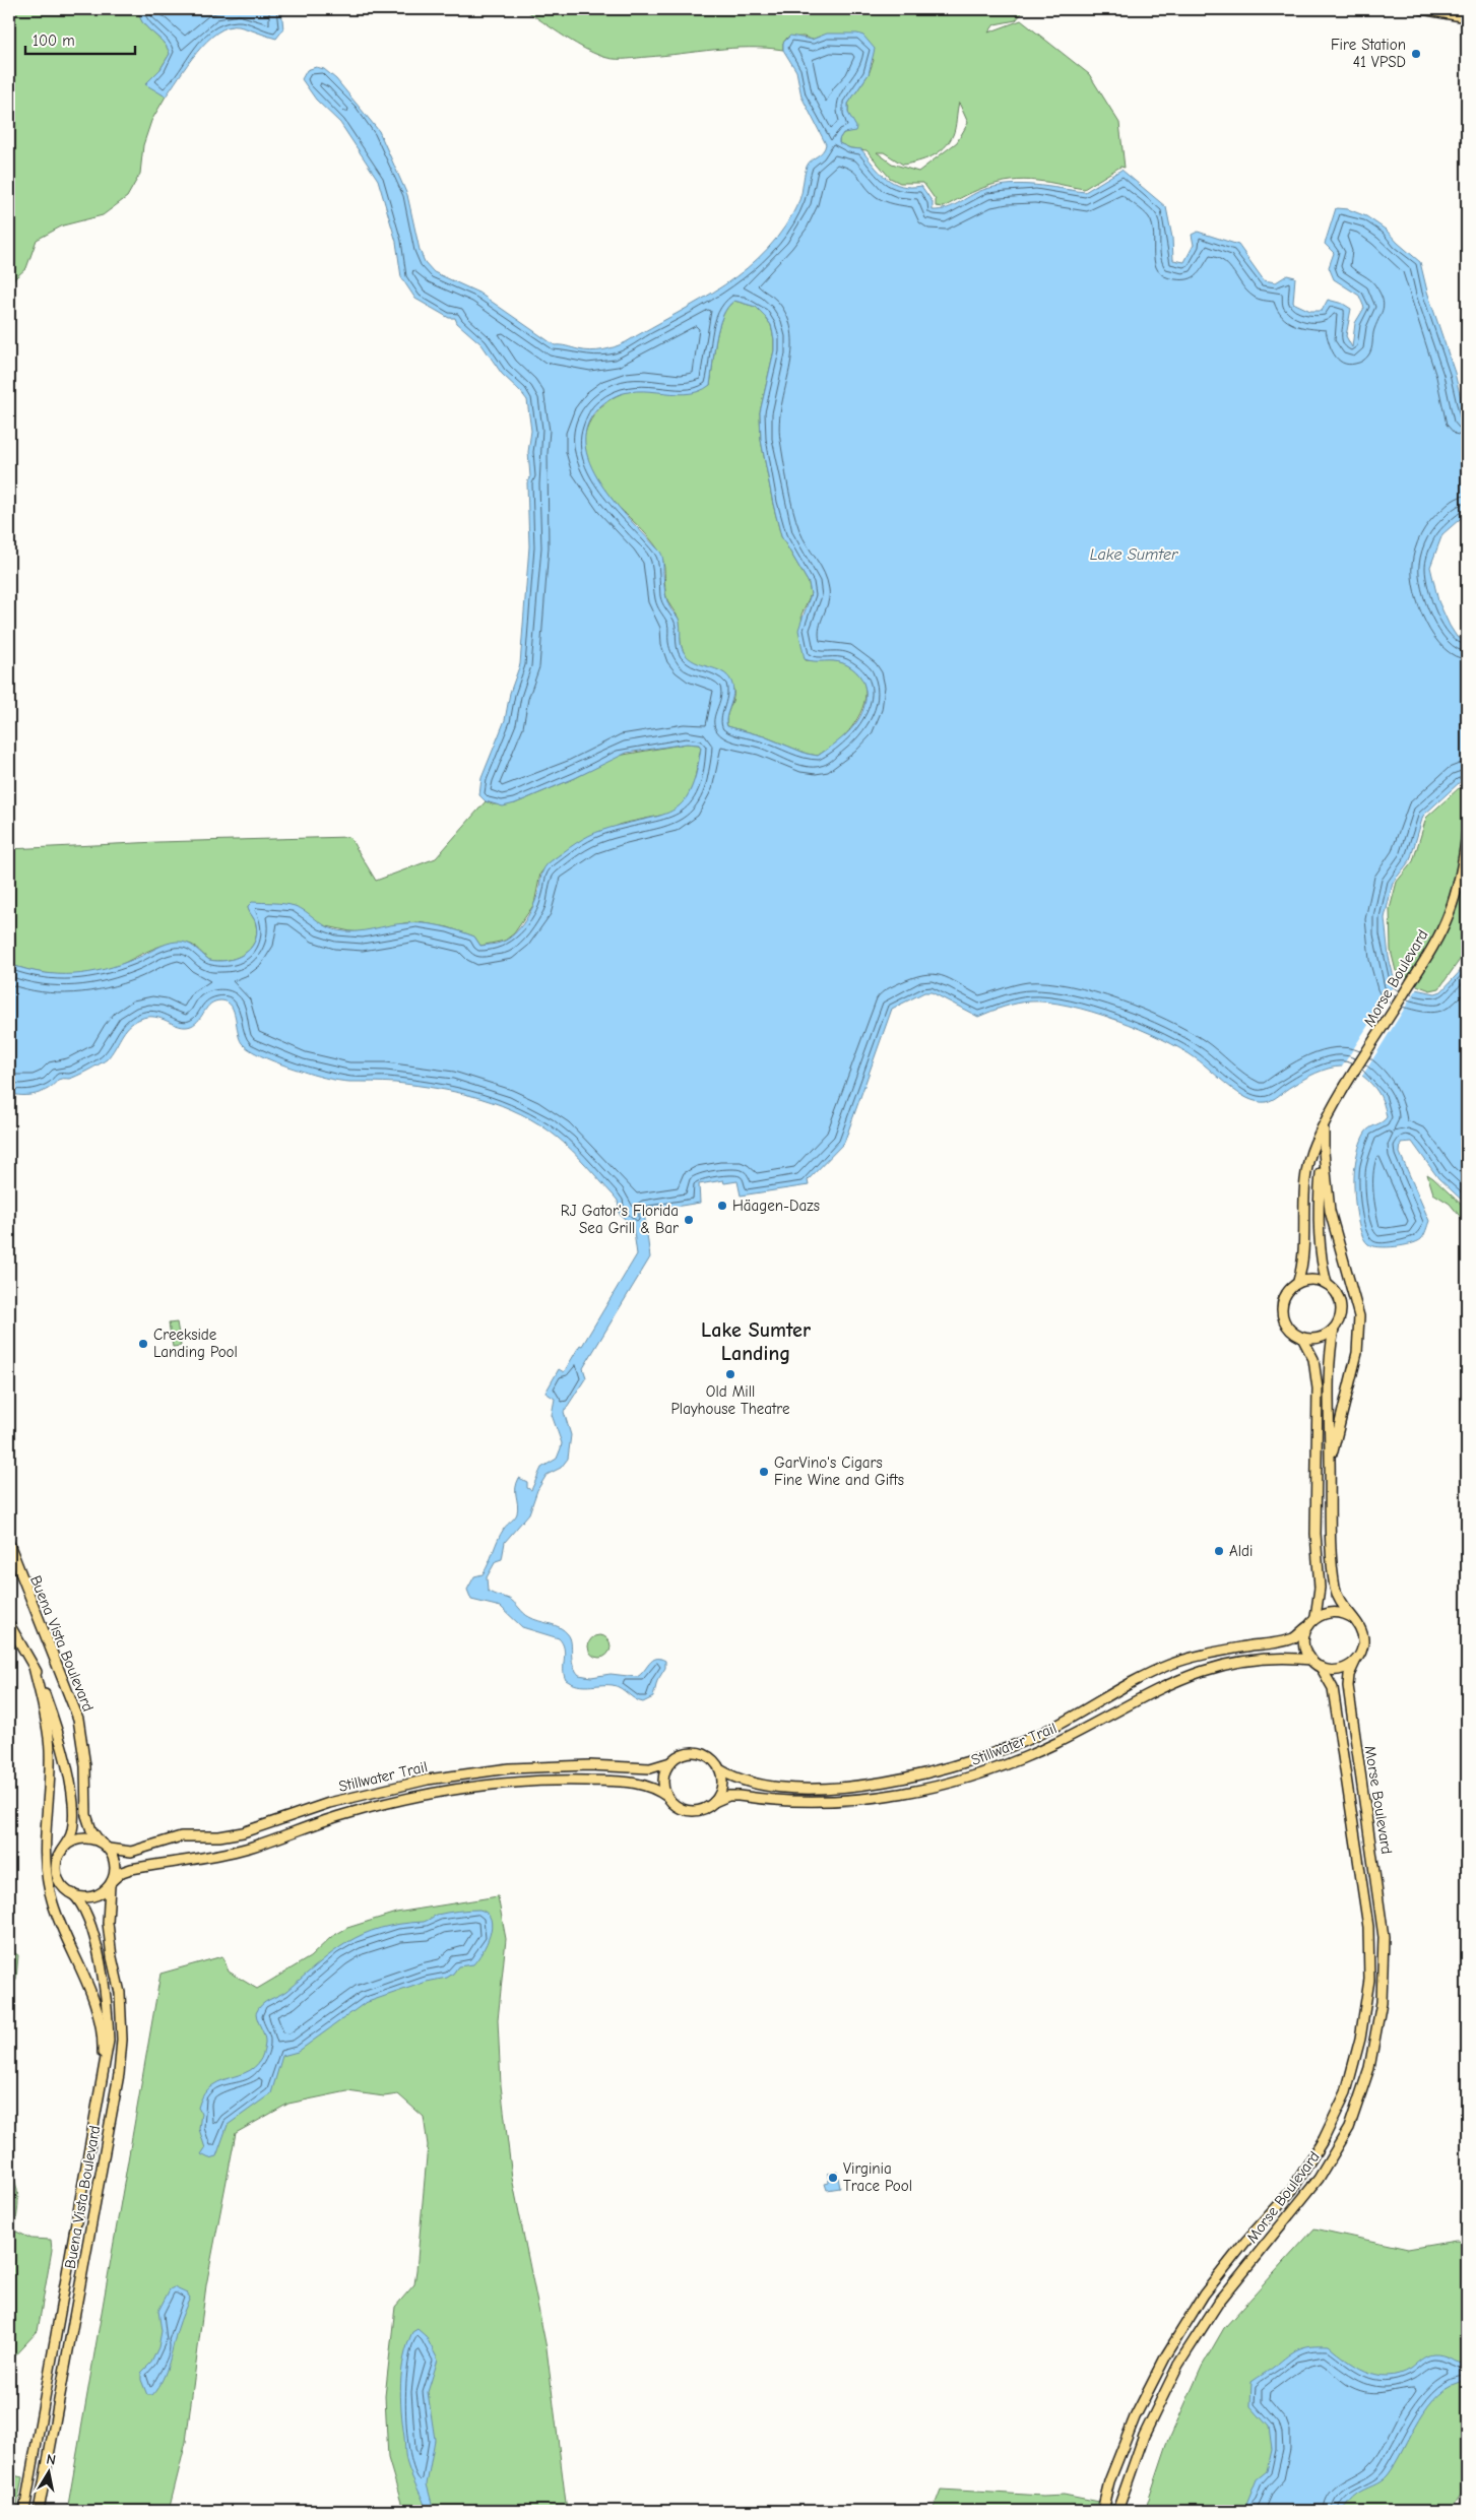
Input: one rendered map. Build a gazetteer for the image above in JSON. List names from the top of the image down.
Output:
{
  "streets": {
    "main road": ["Morse Boulevard", "Buena Vista Boulevard", "Stillwater Trail"]
  },
  "crossings": [
    ["Morse Boulevard", "Stillwater Trail"],
    ["Buena Vista Boulevard", "Stillwater Trail"]
  ],
  "districts": ["Lake Sumter Landing"],
  "water": ["Lake Sumter"],
  "places": [
    "Fire Station 41 VPSD",
    "Häagen-Dazs",
    "RJ Gator's Florida Sea Grill & Bar",
    "Creekside Landing Pool",
    "Old Mill Playhouse Theatre",
    "GarVino's Cigars Fine Wine and Gifts",
    "Aldi",
    "Virginia Trace Pool"
  ],
  "scale_bar": "100 m",
  "north": "top"
}
